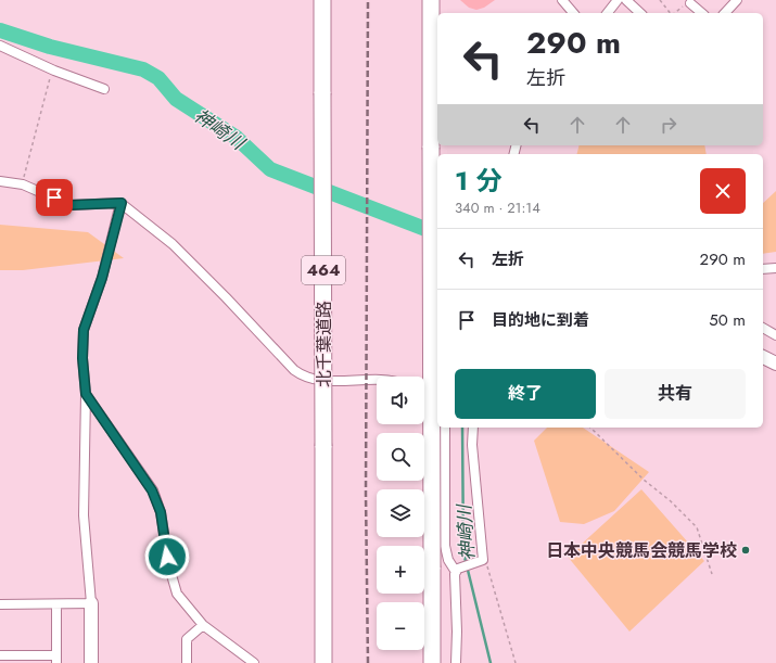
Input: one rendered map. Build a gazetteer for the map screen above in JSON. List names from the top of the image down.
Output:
{
  "streets": {
    "highway": ["464", "北千葉道路"]
  },
  "water": ["神崎川"],
  "places": ["日本中央競馬会競馬学校"],
  "page": {
    "turn": ["290 m", "左折"],
    "heading": ["1 分", "340 m · 21:14"],
    "list": [
      {
        "name": "左折",
        "value": "290 m"
      },
      {
        "name": "目的地に到着",
        "value": "50 m"
      }
    ],
    "buttons": ["終了", "共有"],
    "map_buttons": ["+", "−"]
  }
}
